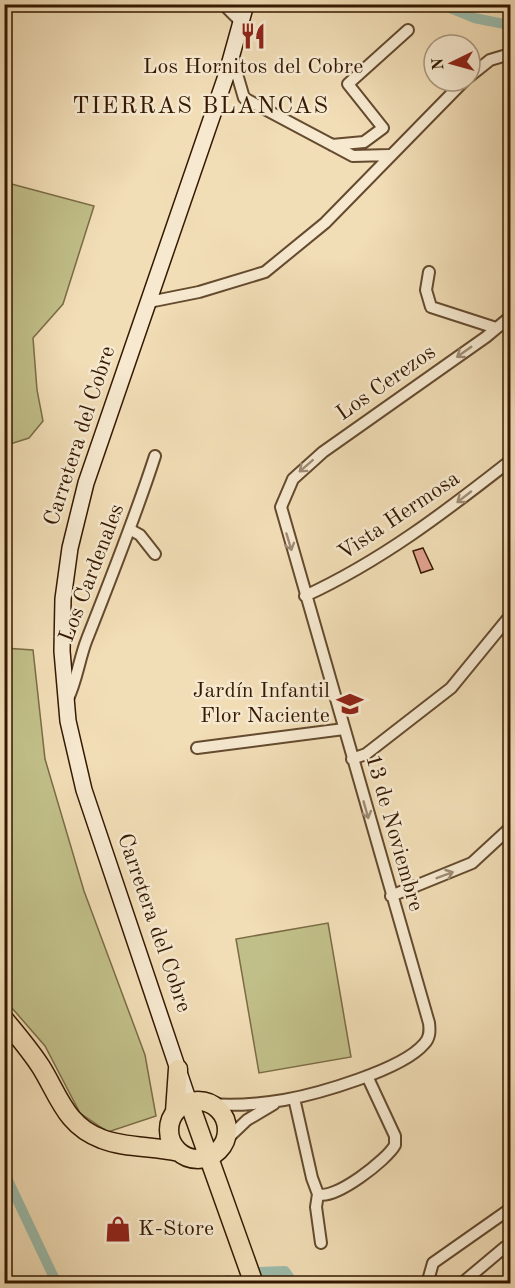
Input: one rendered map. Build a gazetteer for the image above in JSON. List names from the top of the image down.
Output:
{
  "streets": {
    "main road": ["Carretera del Cobre"],
    "street": [
      "Los Cerezos",
      "Vista Hermosa",
      "Los Cardenales",
      "13 de Noviembre"
    ]
  },
  "crossings": [
    ["Los Cerezos", "13 de Noviembre"],
    ["Carretera del Cobre", "Los Cardenales"],
    ["Vista Hermosa", "13 de Noviembre"]
  ],
  "one_way": ["Los Cerezos", "Vista Hermosa"],
  "districts": ["TIERRAS BLANCAS"],
  "places": {
    "restaurant": ["Los Hornitos del Cobre"],
    "school or university": ["Jardín Infantil Flor Naciente"],
    "shop": ["K-Store"]
  },
  "north": "left"
}
